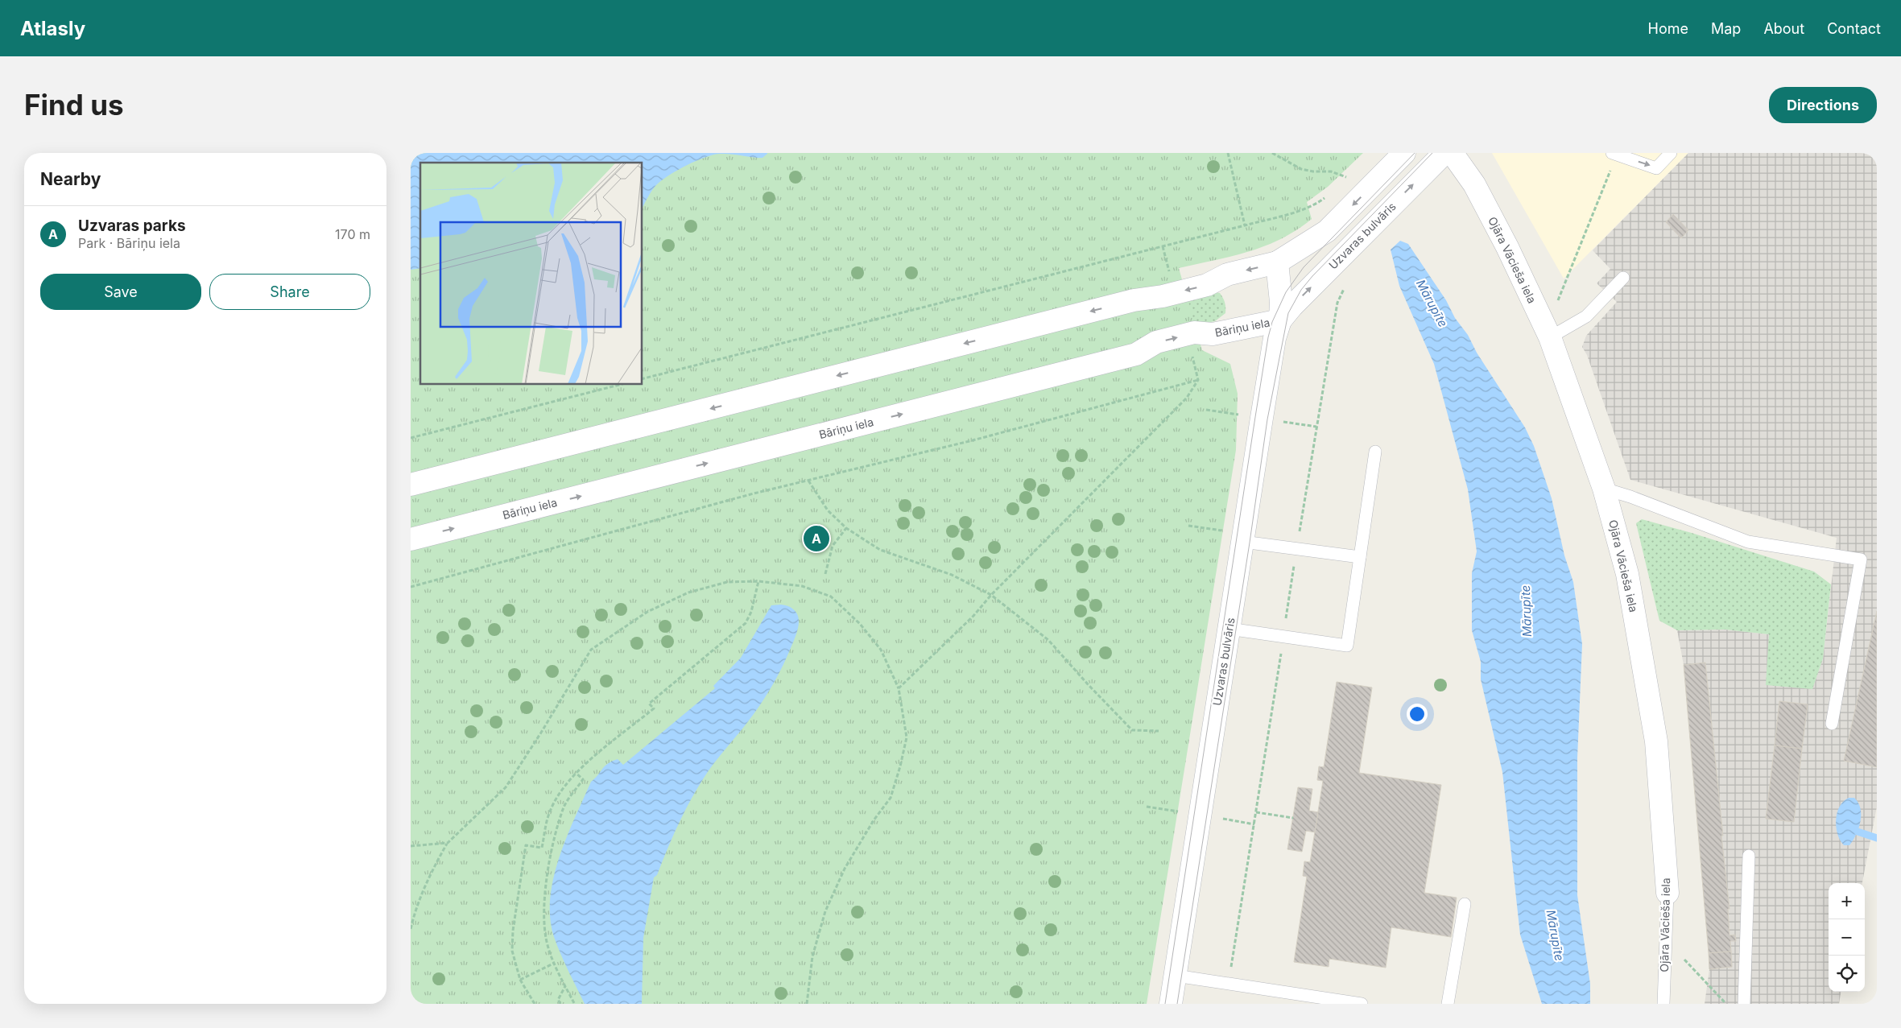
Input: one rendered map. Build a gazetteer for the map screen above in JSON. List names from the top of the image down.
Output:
{
  "streets": {
    "street": ["Uzvaras bulvāris", "Ojāra Vācieša iela", "Bāriņu iela"]
  },
  "crossings": [
    ["Uzvaras bulvāris", "Ojāra Vācieša iela"],
    ["Uzvaras bulvāris", "Bāriņu iela"]
  ],
  "water": ["Mārupīte"],
  "page": {
    "header": "Atlasly",
    "nav": [
      "Home",
      "Map",
      "About",
      "Contact"
    ],
    "buttons": [
      "Directions",
      ["Save", "Share"]
    ],
    "title": "Find us",
    "heading": "Nearby",
    "list": [
      {
        "mark": "A",
        "name": "Uzvaras parks",
        "note": "Park · Bāriņu iela",
        "value": "170 m"
      }
    ],
    "pins": "A",
    "map_buttons": ["+", "−"]
  }
}
